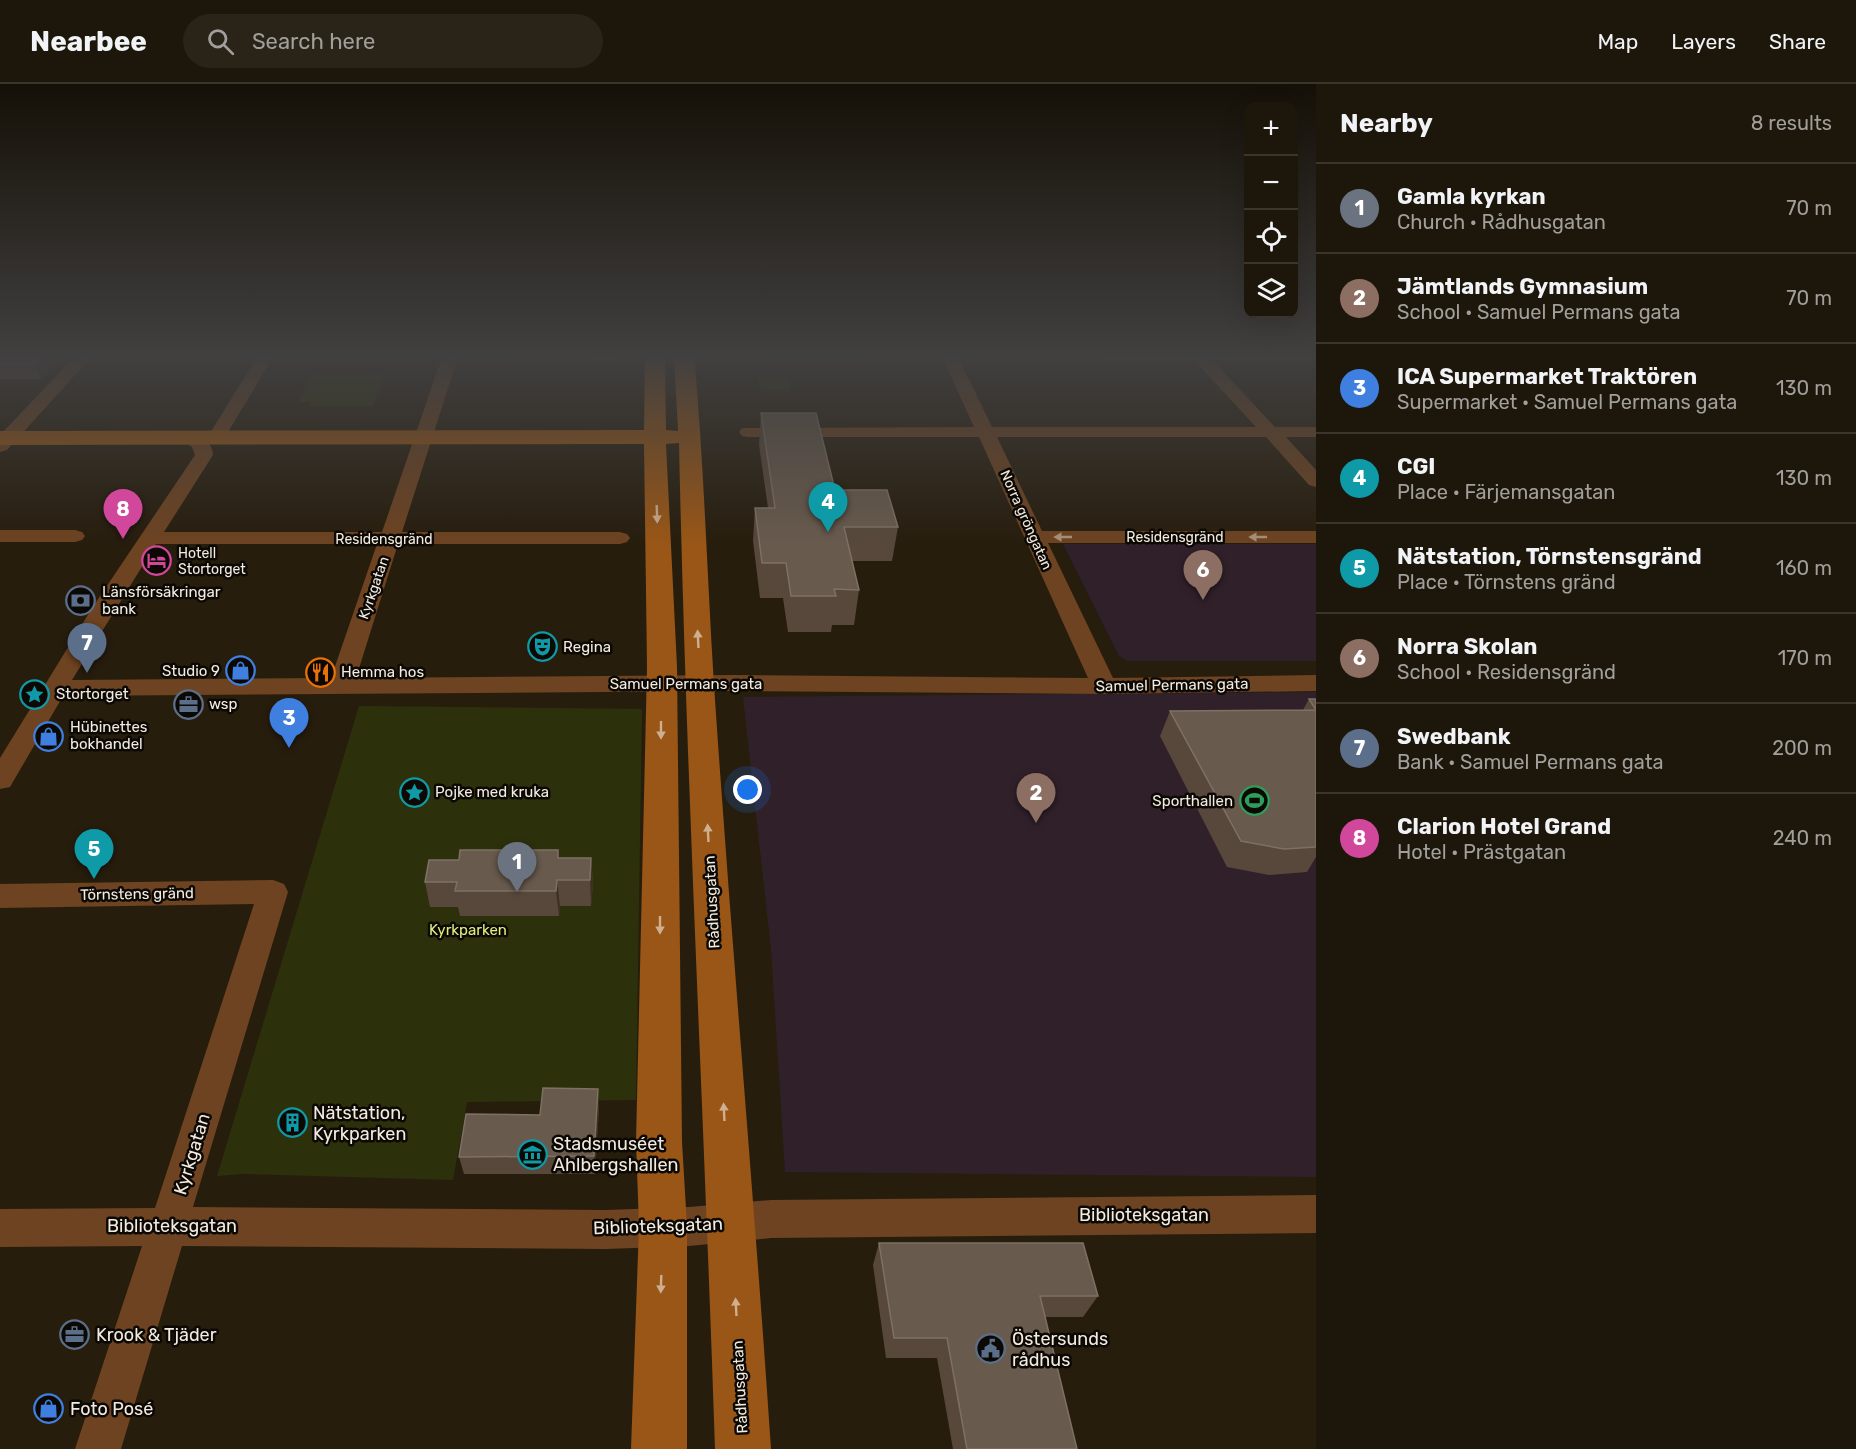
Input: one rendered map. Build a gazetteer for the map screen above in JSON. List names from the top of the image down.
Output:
{
  "streets": {
    "main road": ["Rådhusgatan"],
    "street": [
      "Norra gröngatan",
      "Residensgränd",
      "Kyrkgatan",
      "Samuel Permans gata",
      "Törnstens gränd",
      "Biblioteksgatan"
    ]
  },
  "crossings": [
    ["Norra gröngatan", "Residensgränd"],
    ["Norra gröngatan", "Samuel Permans gata"],
    ["Residensgränd", "Kyrkgatan"],
    ["Kyrkgatan", "Samuel Permans gata"],
    ["Kyrkgatan", "Törnstens gränd"],
    ["Kyrkgatan", "Biblioteksgatan"],
    ["Samuel Permans gata", "Rådhusgatan"],
    ["Rådhusgatan", "Biblioteksgatan"]
  ],
  "parks": ["Kyrkparken"],
  "places": {
    "hotel": ["Hotell Stortorget"],
    "bank": ["Länsförsäkringar bank"],
    "theatre": ["Regina"],
    "shop": ["Studio 9", "Hübinettes bokhandel", "Foto Posé"],
    "restaurant": ["Hemma hos"],
    "place": ["Stortorget", "Pojke med kruka"],
    "office": ["wsp", "Krook & Tjäder"],
    "sports": ["Sporthallen"],
    "building": ["Nätstation, Kyrkparken"],
    "museum": ["Stadsmuséet Ahlbergshallen"],
    "public building": ["Östersunds rådhus"]
  },
  "page": {
    "header": "Nearbee",
    "search": "Search here",
    "nav": ["Map", "Layers", "Share"],
    "heading": ["Nearby", "8 results"],
    "map_buttons": ["+", "−"],
    "list": [
      {
        "mark": "1",
        "name": "Gamla kyrkan",
        "note": "Church · Rådhusgatan",
        "value": "70 m"
      },
      {
        "mark": "2",
        "name": "Jämtlands Gymnasium",
        "note": "School · Samuel Permans gata",
        "value": "70 m"
      },
      {
        "mark": "3",
        "name": "ICA Supermarket Traktören",
        "note": "Supermarket · Samuel Permans gata",
        "value": "130 m"
      },
      {
        "mark": "4",
        "name": "CGI",
        "note": "Place · Färjemansgatan",
        "value": "130 m"
      },
      {
        "mark": "5",
        "name": "Nätstation, Törnstensgränd",
        "note": "Place · Törnstens gränd",
        "value": "160 m"
      },
      {
        "mark": "6",
        "name": "Norra Skolan",
        "note": "School · Residensgränd",
        "value": "170 m"
      },
      {
        "mark": "7",
        "name": "Swedbank",
        "note": "Bank · Samuel Permans gata",
        "value": "200 m"
      },
      {
        "mark": "8",
        "name": "Clarion Hotel Grand",
        "note": "Hotel · Prästgatan",
        "value": "240 m"
      }
    ],
    "pins": [
      "4",
      "8",
      "6",
      "7",
      "3",
      "2",
      "5",
      "1"
    ]
  }
}
